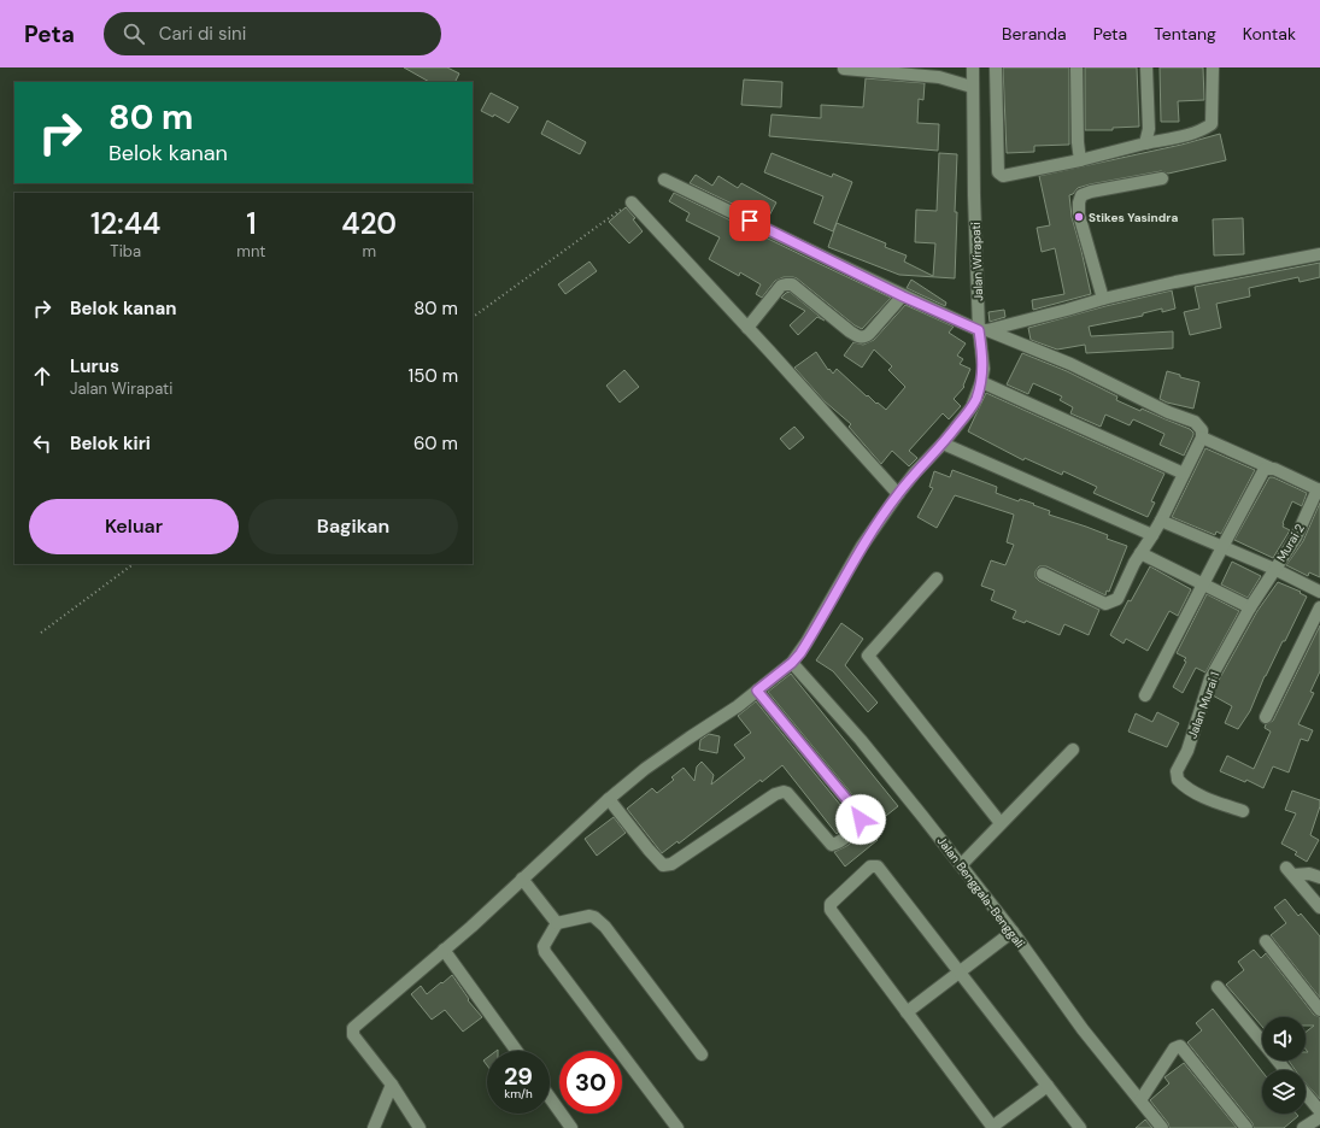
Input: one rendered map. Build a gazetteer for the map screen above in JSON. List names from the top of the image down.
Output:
{
  "streets": {
    "street": [
      "Jalan Wirapati",
      "Murai 2",
      "Jalan Murai 1",
      "Jalan Benggala-Benggali"
    ]
  },
  "crossings": [
    ["Jalan Wirapati", "Jalan Benggala-Benggali"],
    ["Murai 2", "Jalan Murai 1"]
  ],
  "places": ["Stikes Yasindra"],
  "page": {
    "header": "Peta",
    "search": "Cari di sini",
    "nav": [
      "Beranda",
      "Peta",
      "Tentang",
      "Kontak"
    ],
    "turn": ["80 m", "Belok kanan"],
    "eta": [
      "12:44",
      "Tiba",
      "1",
      "mnt",
      "420",
      "m"
    ],
    "list": [
      {
        "name": "Belok kanan",
        "value": "80 m"
      },
      {
        "name": "Lurus",
        "note": "Jalan Wirapati",
        "value": "150 m"
      },
      {
        "name": "Belok kiri",
        "value": "60 m"
      }
    ],
    "buttons": ["Keluar", "Bagikan"],
    "speed": "29 km/h",
    "limit": "30"
  }
}
